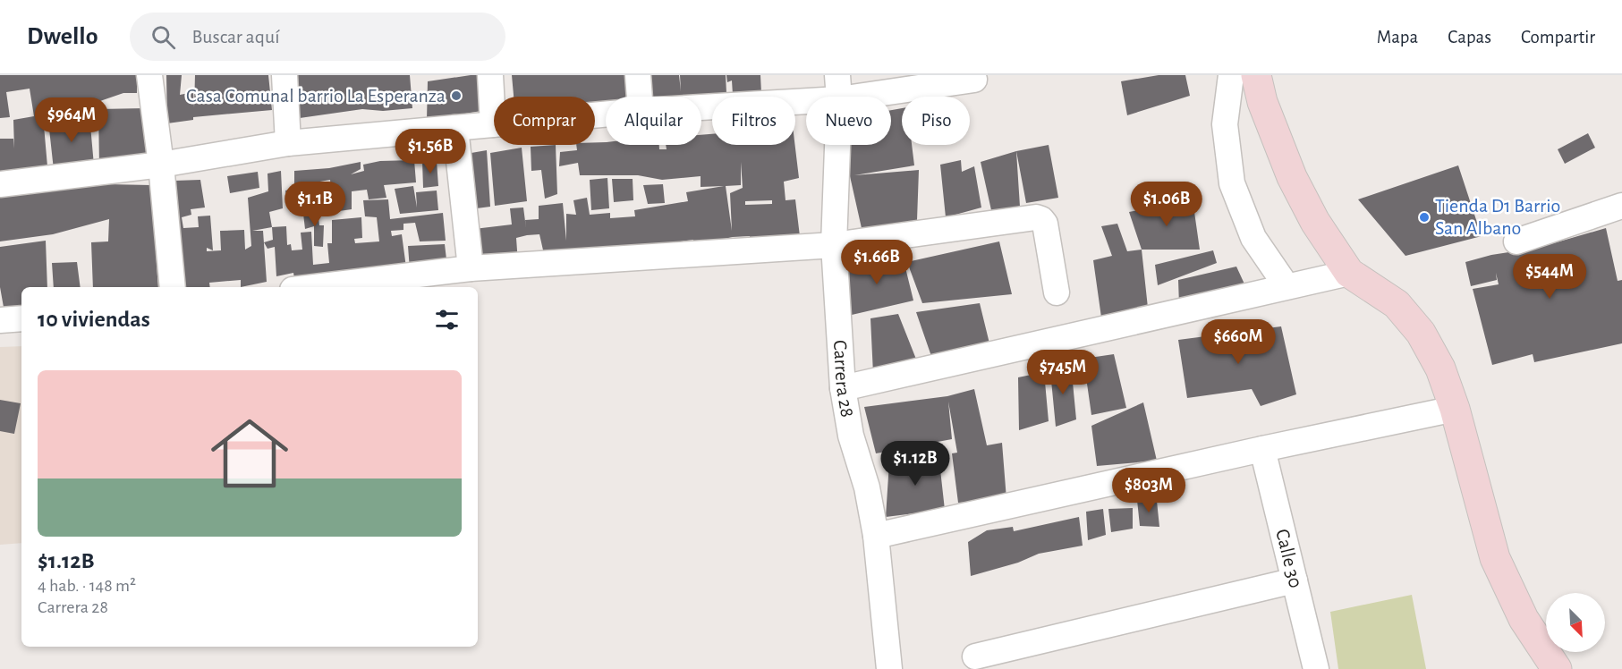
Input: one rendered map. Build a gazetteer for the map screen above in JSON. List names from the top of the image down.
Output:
{
  "streets": {
    "street": ["Carrera 28", "Calle 30"]
  },
  "places": ["Casa Comunal barrio La Esperanza", "Tienda D1 Barrio San Albano"],
  "north": "bottom right",
  "page": {
    "header": "Dwello",
    "search": "Buscar aquí",
    "nav": ["Mapa", "Capas", "Compartir"],
    "chip": [
      "Comprar",
      "Alquilar",
      "Filtros",
      "Nuevo",
      "Piso"
    ],
    "price": [
      "$964M",
      "$1.56B",
      "$1.1B",
      "$1.06B",
      "$1.66B",
      "$544M",
      "$660M",
      "$745M",
      "$1.12B",
      "$803M"
    ],
    "heading": "10 viviendas",
    "list": [
      {
        "name": "$1.12B",
        "note": "4 hab. · 148 m² · Carrera 28"
      }
    ]
  }
}
